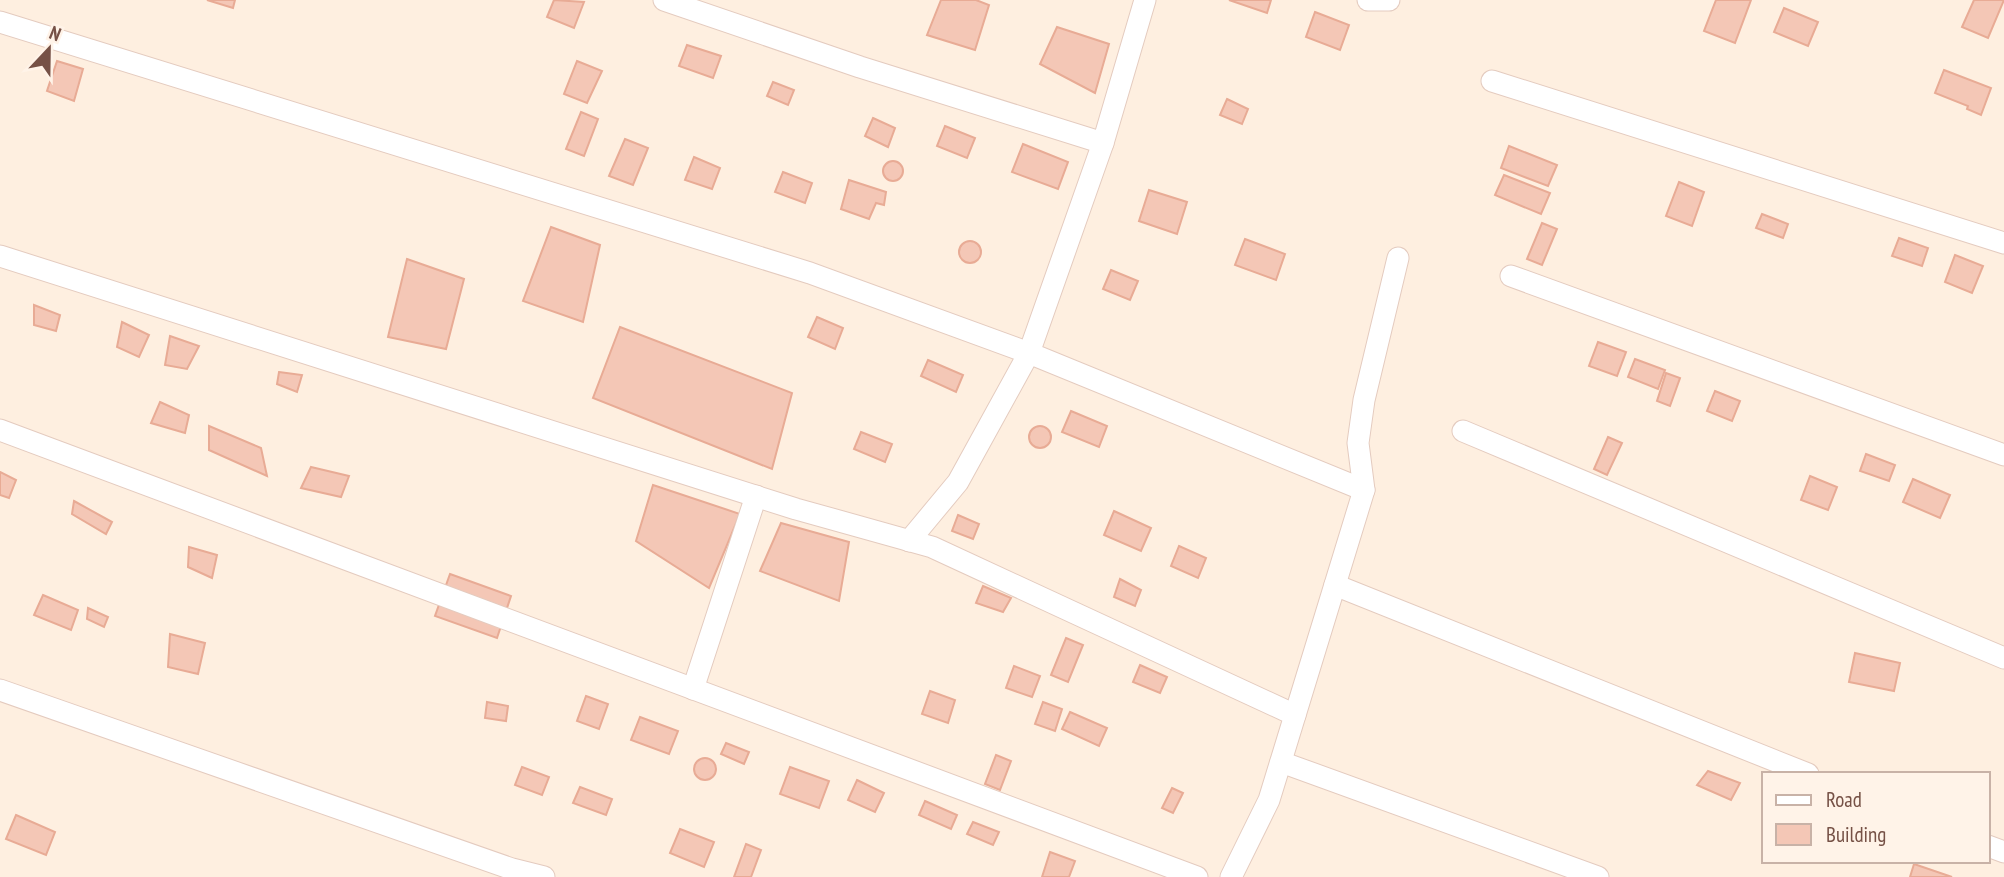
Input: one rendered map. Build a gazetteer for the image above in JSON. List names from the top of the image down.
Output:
{
  "legend": ["Road", "Building"],
  "north": "top"
}
